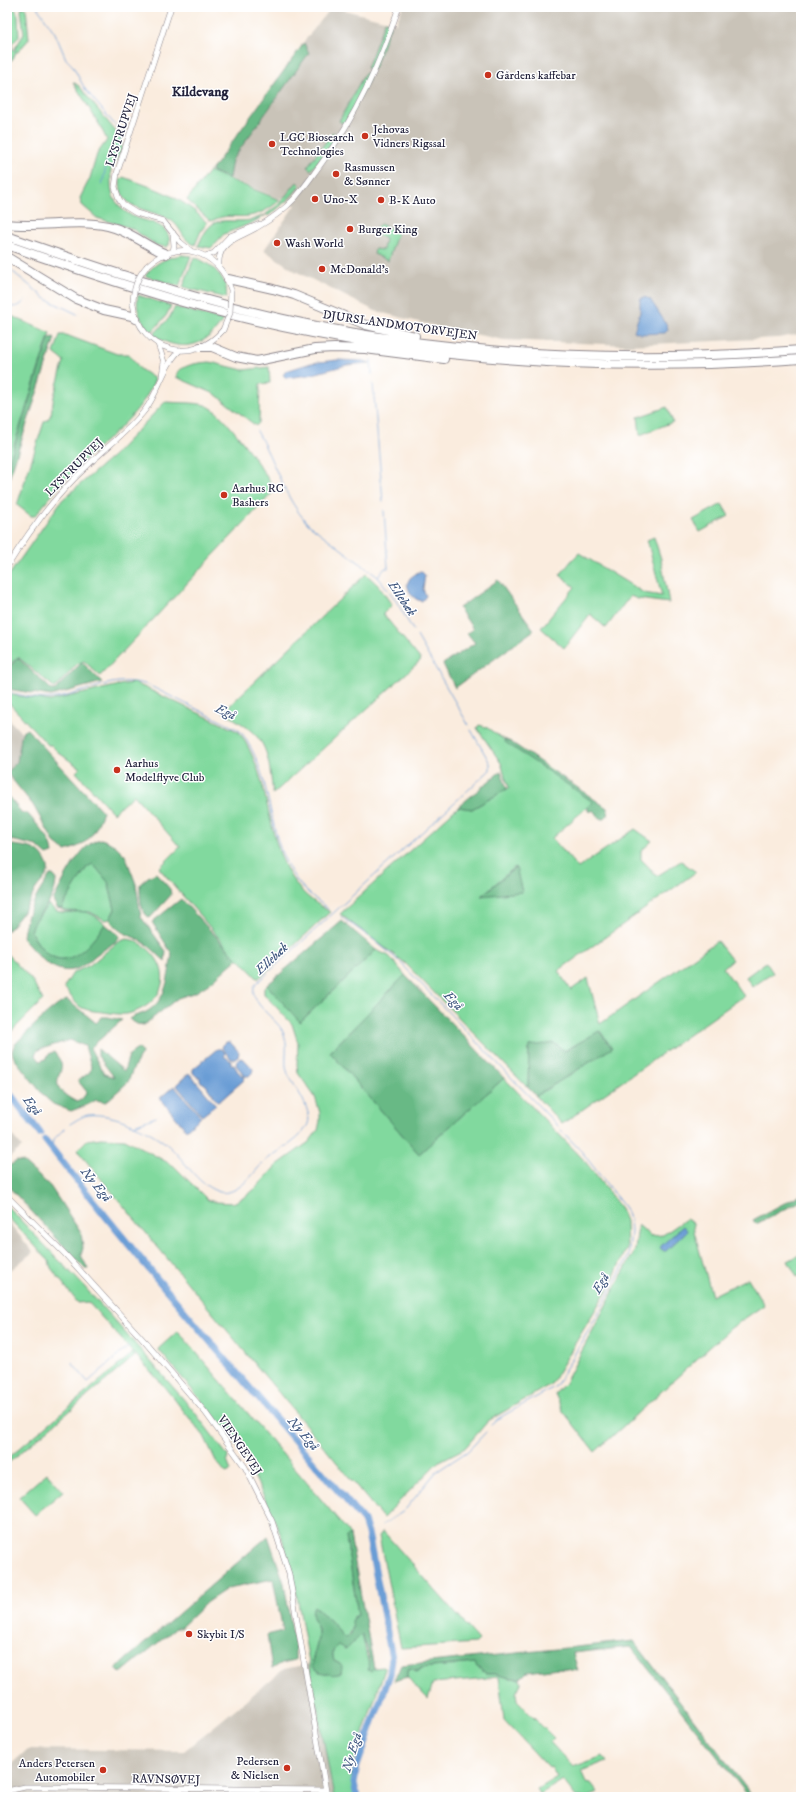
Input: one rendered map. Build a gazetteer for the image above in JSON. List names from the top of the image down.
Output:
{
  "streets": {
    "highway": ["DJURSLANDMOTORVEJEN"],
    "street": ["LYSTRUPVEJ", "VIENGEVEJ", "RAVNSØVEJ"]
  },
  "crossings": [
    ["VIENGEVEJ", "RAVNSØVEJ"]
  ],
  "districts": ["Kildevang"],
  "water": ["Ellebæk", "Egå", "Ny Egå"],
  "places": [
    "Gårdens kaffebar",
    "Jehovas Vidners Rigssal",
    "LGC Biosearch Technologies",
    "Rasmussen & Sønner",
    "Uno-X",
    "B-K Auto",
    "Burger King",
    "Wash World",
    "McDonald's",
    "Aarhus RC Bashers",
    "Aarhus Modelflyve Club",
    "Skybit I/S",
    "Pedersen & Nielsen",
    "Anders Petersen Automobiler"
  ]
}
